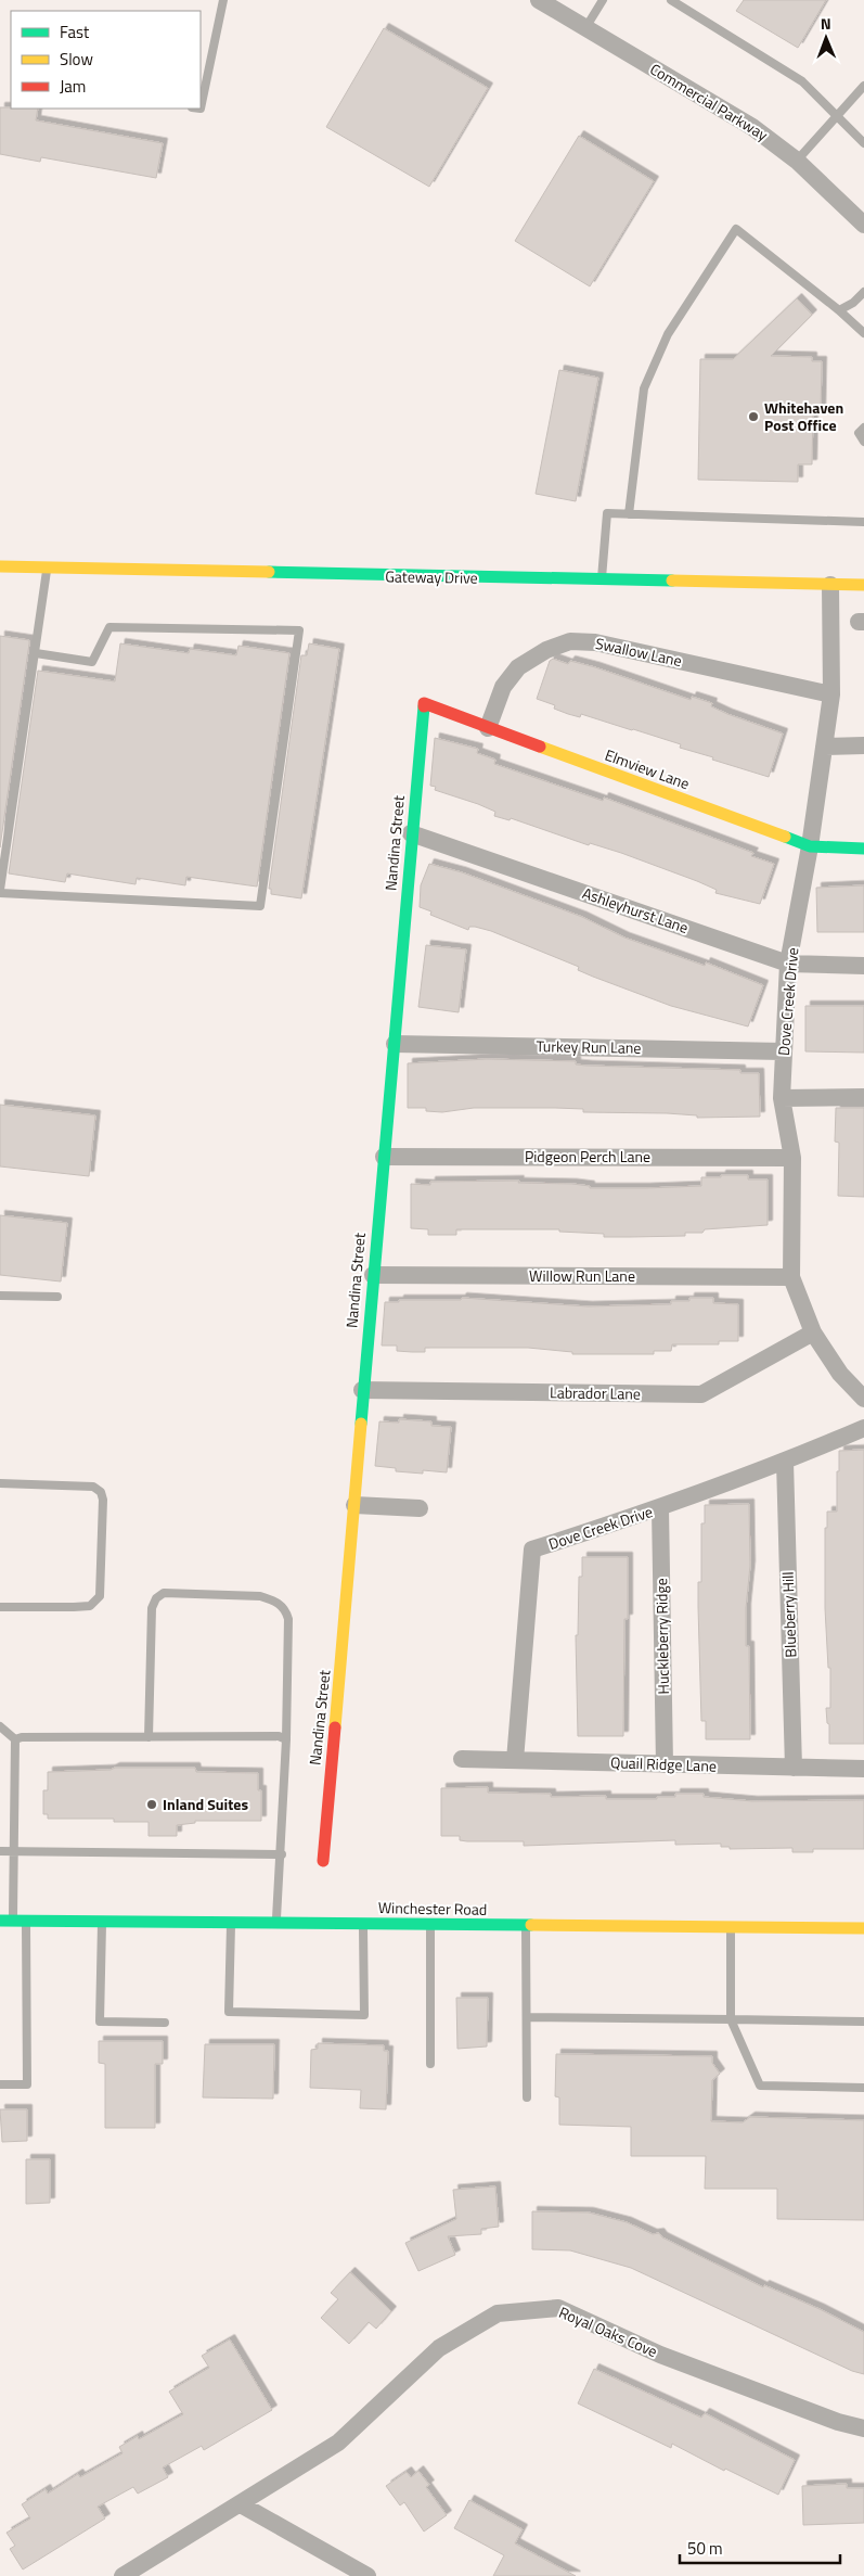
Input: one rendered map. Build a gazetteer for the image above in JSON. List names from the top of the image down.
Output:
{
  "streets": {
    "street": [
      "Commercial Parkway",
      "Gateway Drive",
      "Swallow Lane",
      "Elmview Lane",
      "Nandina Street",
      "Ashleyhurst Lane",
      "Dove Creek Drive",
      "Turkey Run Lane",
      "Pidgeon Perch Lane",
      "Willow Run Lane",
      "Labrador Lane",
      "Blueberry Hill",
      "Huckleberry Ridge",
      "Quail Ridge Lane",
      "Winchester Road",
      "Royal Oaks Cove"
    ]
  },
  "crossings": [
    ["Gateway Drive", "Dove Creek Drive"],
    ["Swallow Lane", "Elmview Lane"],
    ["Swallow Lane", "Dove Creek Drive"],
    ["Elmview Lane", "Nandina Street"],
    ["Elmview Lane", "Dove Creek Drive"],
    ["Nandina Street", "Ashleyhurst Lane"],
    ["Nandina Street", "Turkey Run Lane"],
    ["Nandina Street", "Pidgeon Perch Lane"],
    ["Nandina Street", "Willow Run Lane"],
    ["Nandina Street", "Labrador Lane"],
    ["Ashleyhurst Lane", "Dove Creek Drive"],
    ["Dove Creek Drive", "Turkey Run Lane"],
    ["Dove Creek Drive", "Pidgeon Perch Lane"],
    ["Dove Creek Drive", "Willow Run Lane"],
    ["Dove Creek Drive", "Labrador Lane"],
    ["Dove Creek Drive", "Blueberry Hill"],
    ["Dove Creek Drive", "Huckleberry Ridge"],
    ["Dove Creek Drive", "Quail Ridge Lane"],
    ["Blueberry Hill", "Quail Ridge Lane"],
    ["Huckleberry Ridge", "Quail Ridge Lane"]
  ],
  "places": ["Whitehaven Post Office", "Inland Suites"],
  "legend": ["Fast", "Slow", "Jam"],
  "scale_bar": "50 m",
  "north": "top"
}
